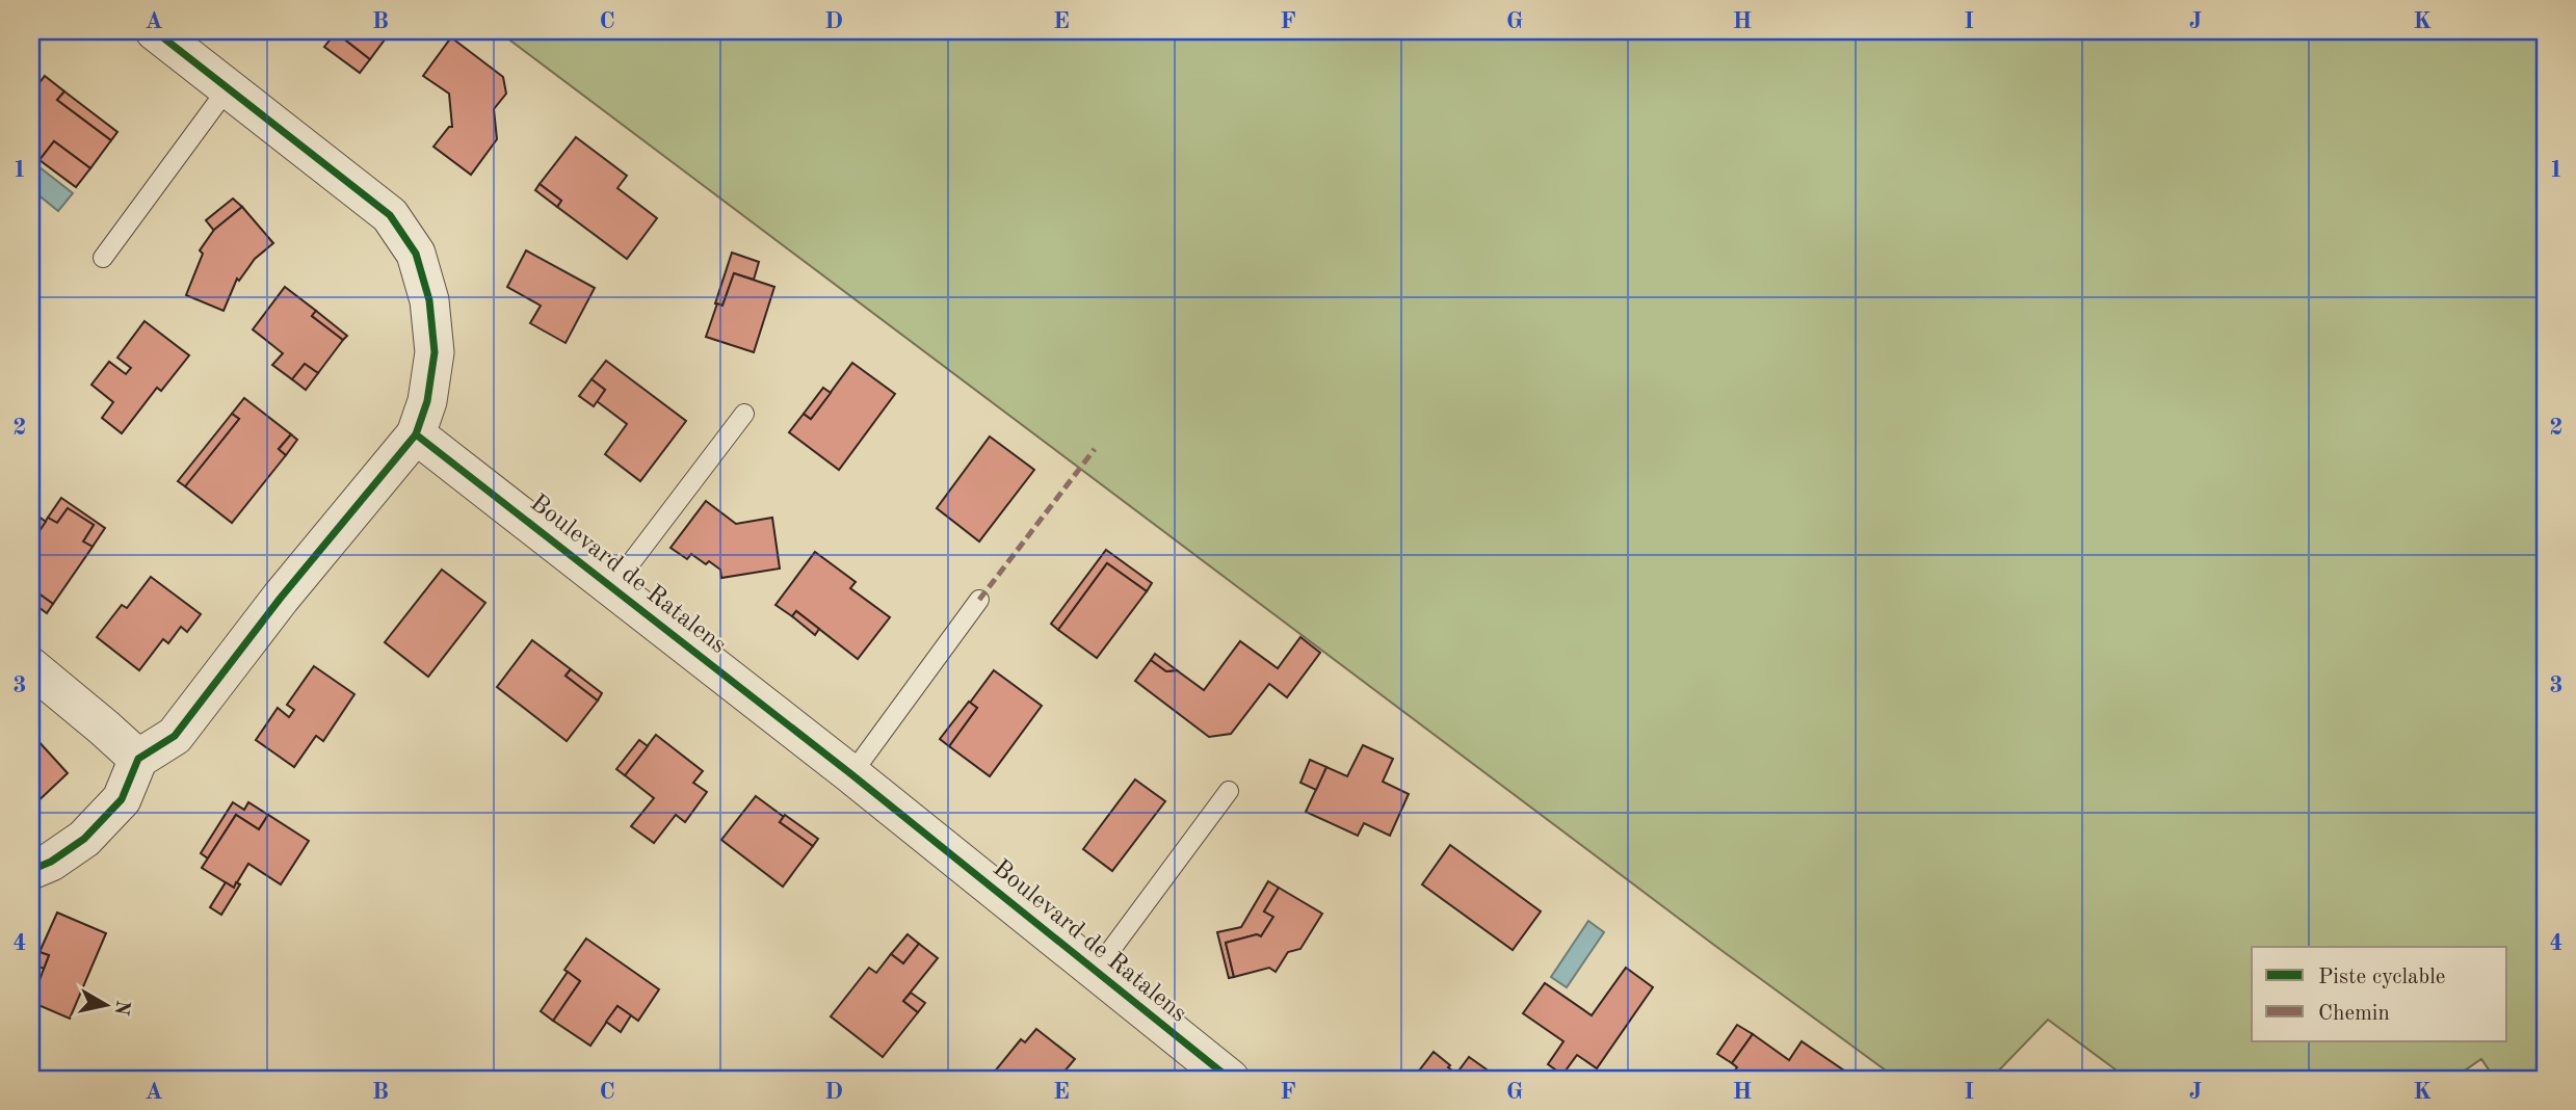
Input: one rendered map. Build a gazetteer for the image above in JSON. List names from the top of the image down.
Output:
{
  "streets": {
    "street": ["Boulevard de Ratalens"]
  },
  "legend": ["Piste cyclable", "Chemin"],
  "north": "right",
  "grid": {
    "columns": [
      "A",
      "B",
      "C",
      "D",
      "E",
      "F",
      "G",
      "H",
      "I",
      "J",
      "K"
    ],
    "rows": [
      "1",
      "2",
      "3",
      "4"
    ]
  }
}
